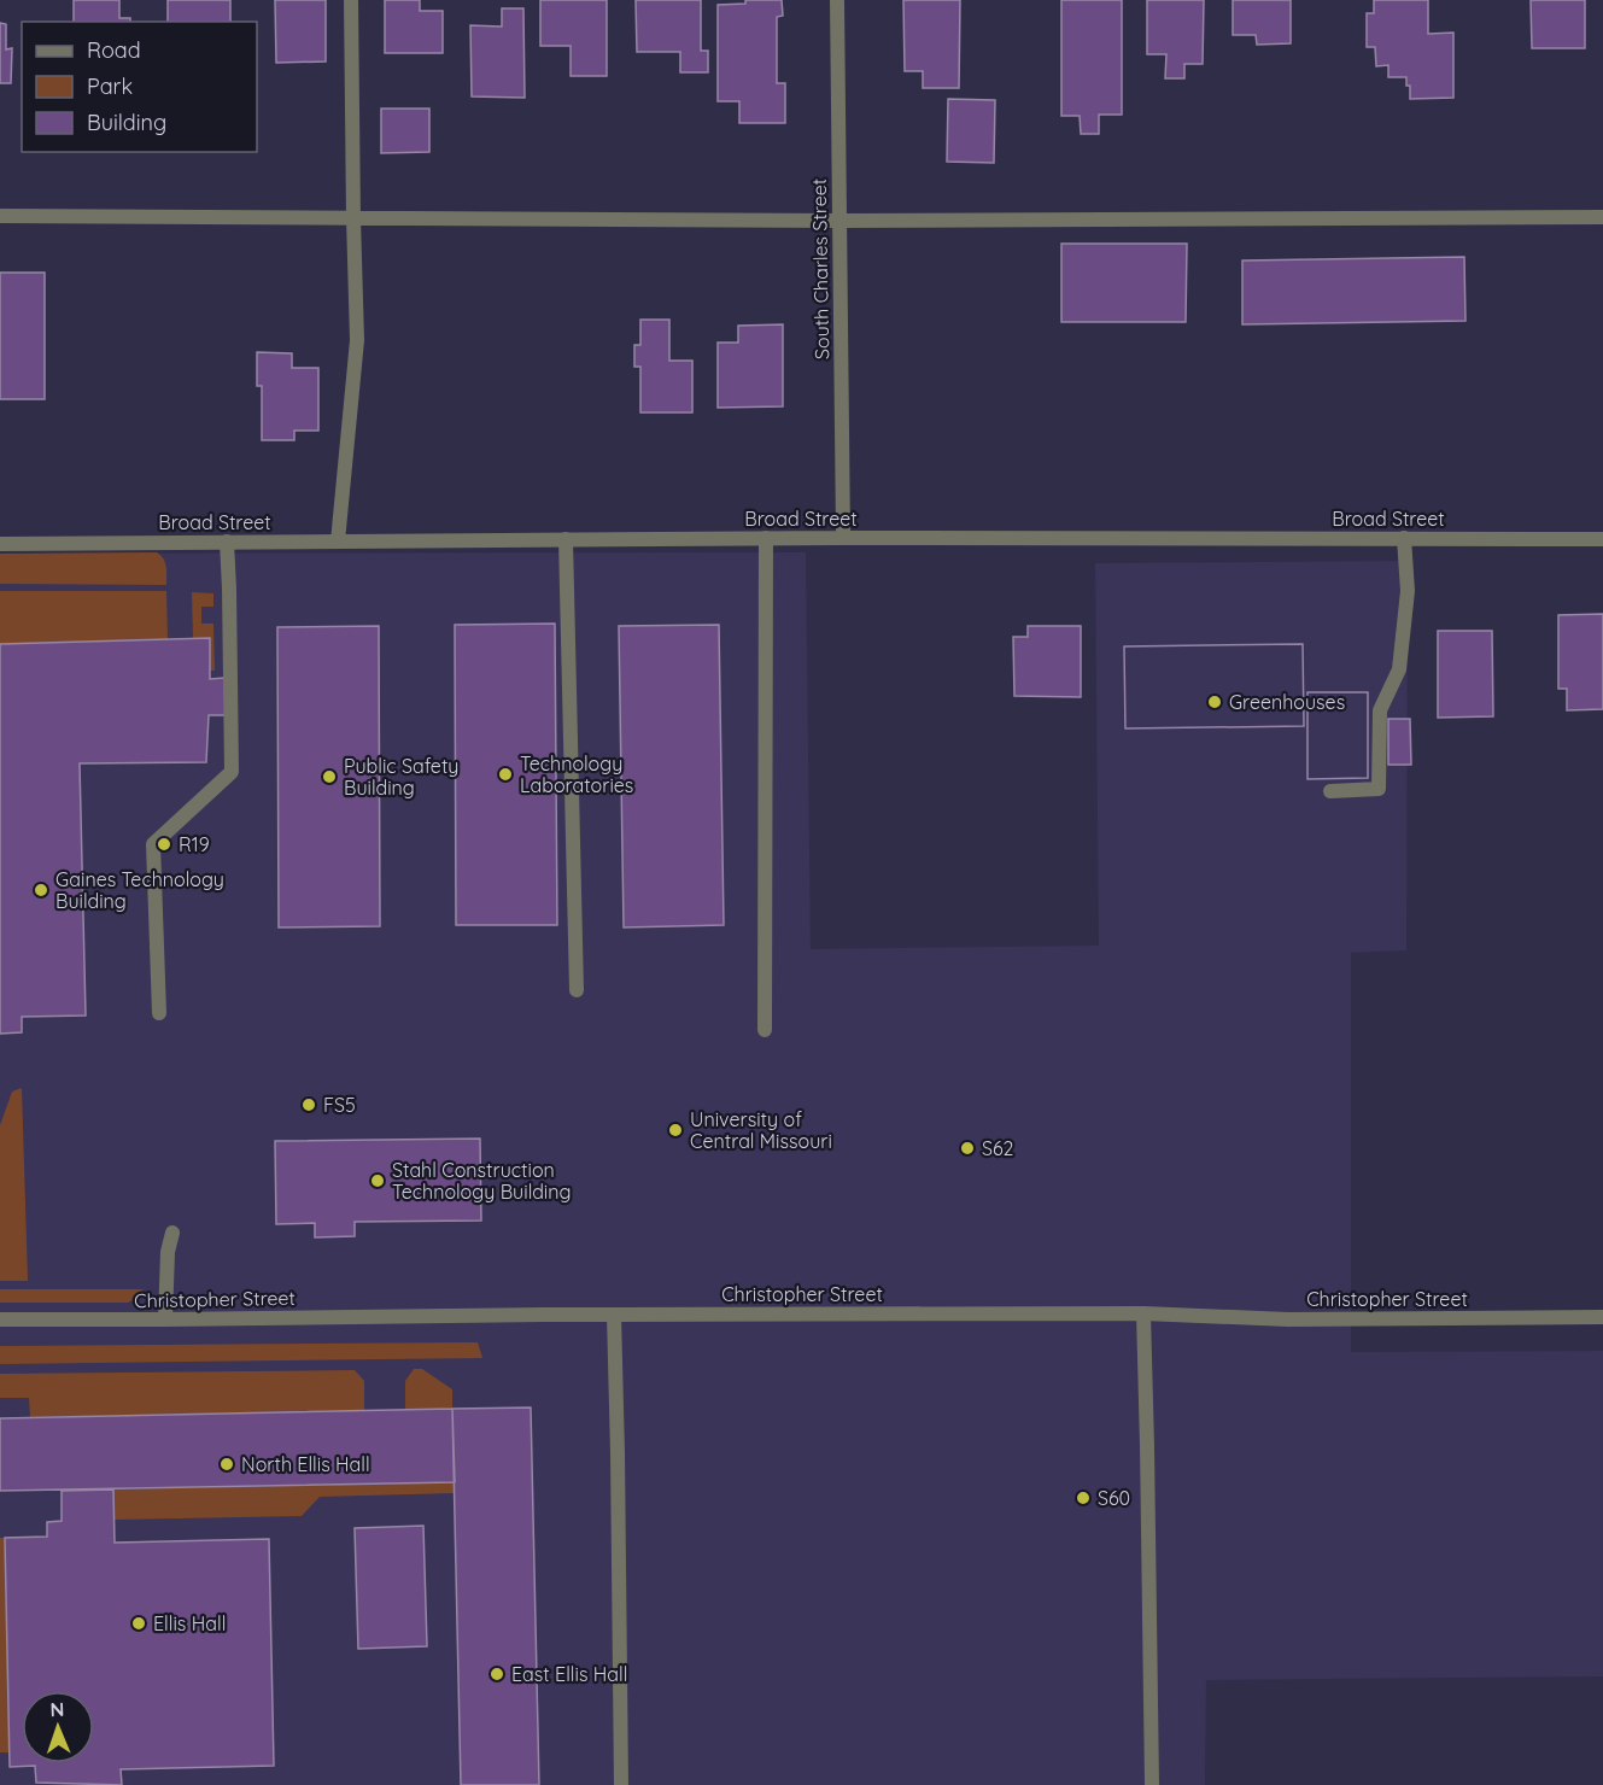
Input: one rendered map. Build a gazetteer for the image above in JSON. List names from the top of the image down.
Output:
{
  "streets": {
    "street": ["South Charles Street", "Broad Street", "Christopher Street"]
  },
  "crossings": [
    ["South Charles Street", "Broad Street"]
  ],
  "places": [
    "Greenhouses",
    "Technology Laboratories",
    "Public Safety Building",
    "R19",
    "Gaines Technology Building",
    "FS5",
    "University of Central Missouri",
    "S62",
    "Stahl Construction Technology Building",
    "North Ellis Hall",
    "S60",
    "Ellis Hall",
    "East Ellis Hall"
  ],
  "legend": ["Road", "Park", "Building"],
  "north": "top"
}
